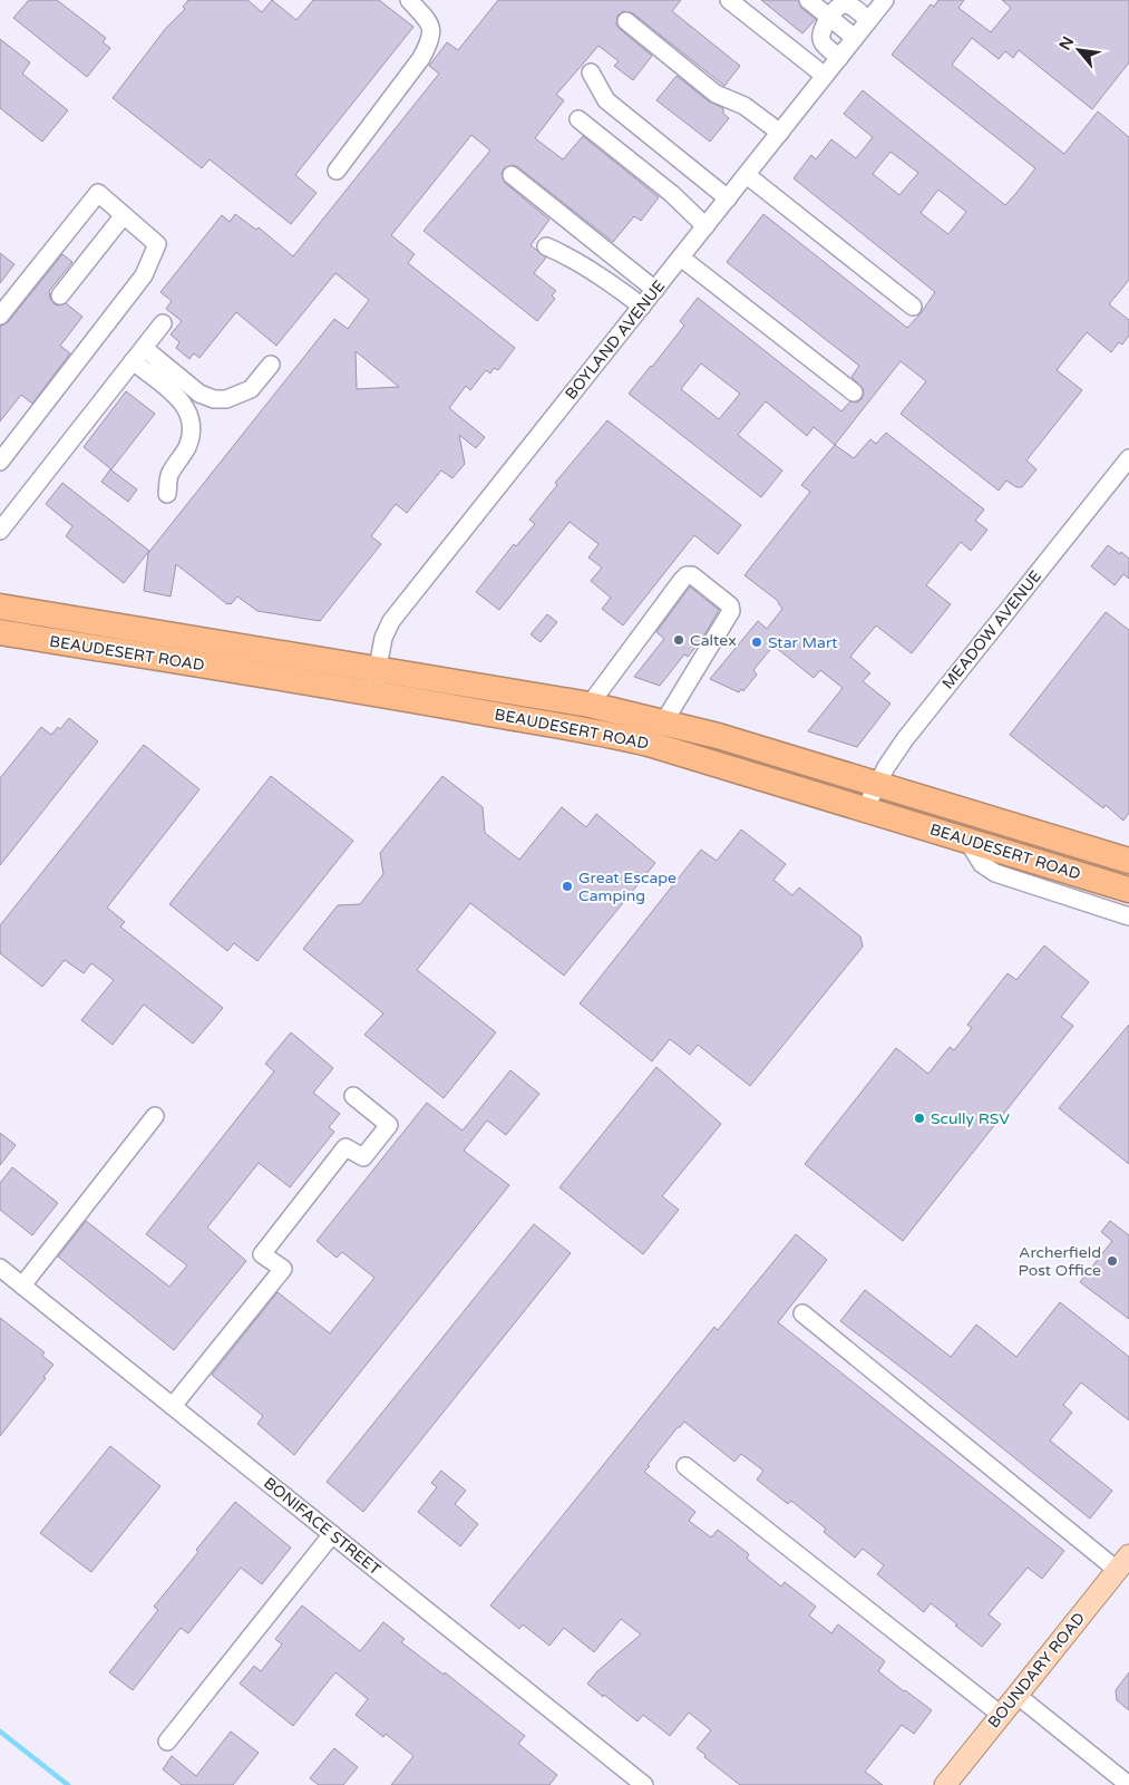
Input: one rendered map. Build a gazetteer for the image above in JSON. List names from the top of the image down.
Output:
{
  "streets": {
    "highway": ["BEAUDESERT ROAD"],
    "main road": ["BOUNDARY ROAD"],
    "street": ["BOYLAND AVENUE", "MEADOW AVENUE", "BONIFACE STREET"]
  },
  "crossings": [
    ["BOYLAND AVENUE", "BEAUDESERT ROAD"],
    ["MEADOW AVENUE", "BEAUDESERT ROAD"]
  ],
  "places": [
    "Caltex",
    "Star Mart",
    "Great Escape Camping",
    "Scully RSV",
    "Archerfield Post Office"
  ],
  "north": "top left"
}
